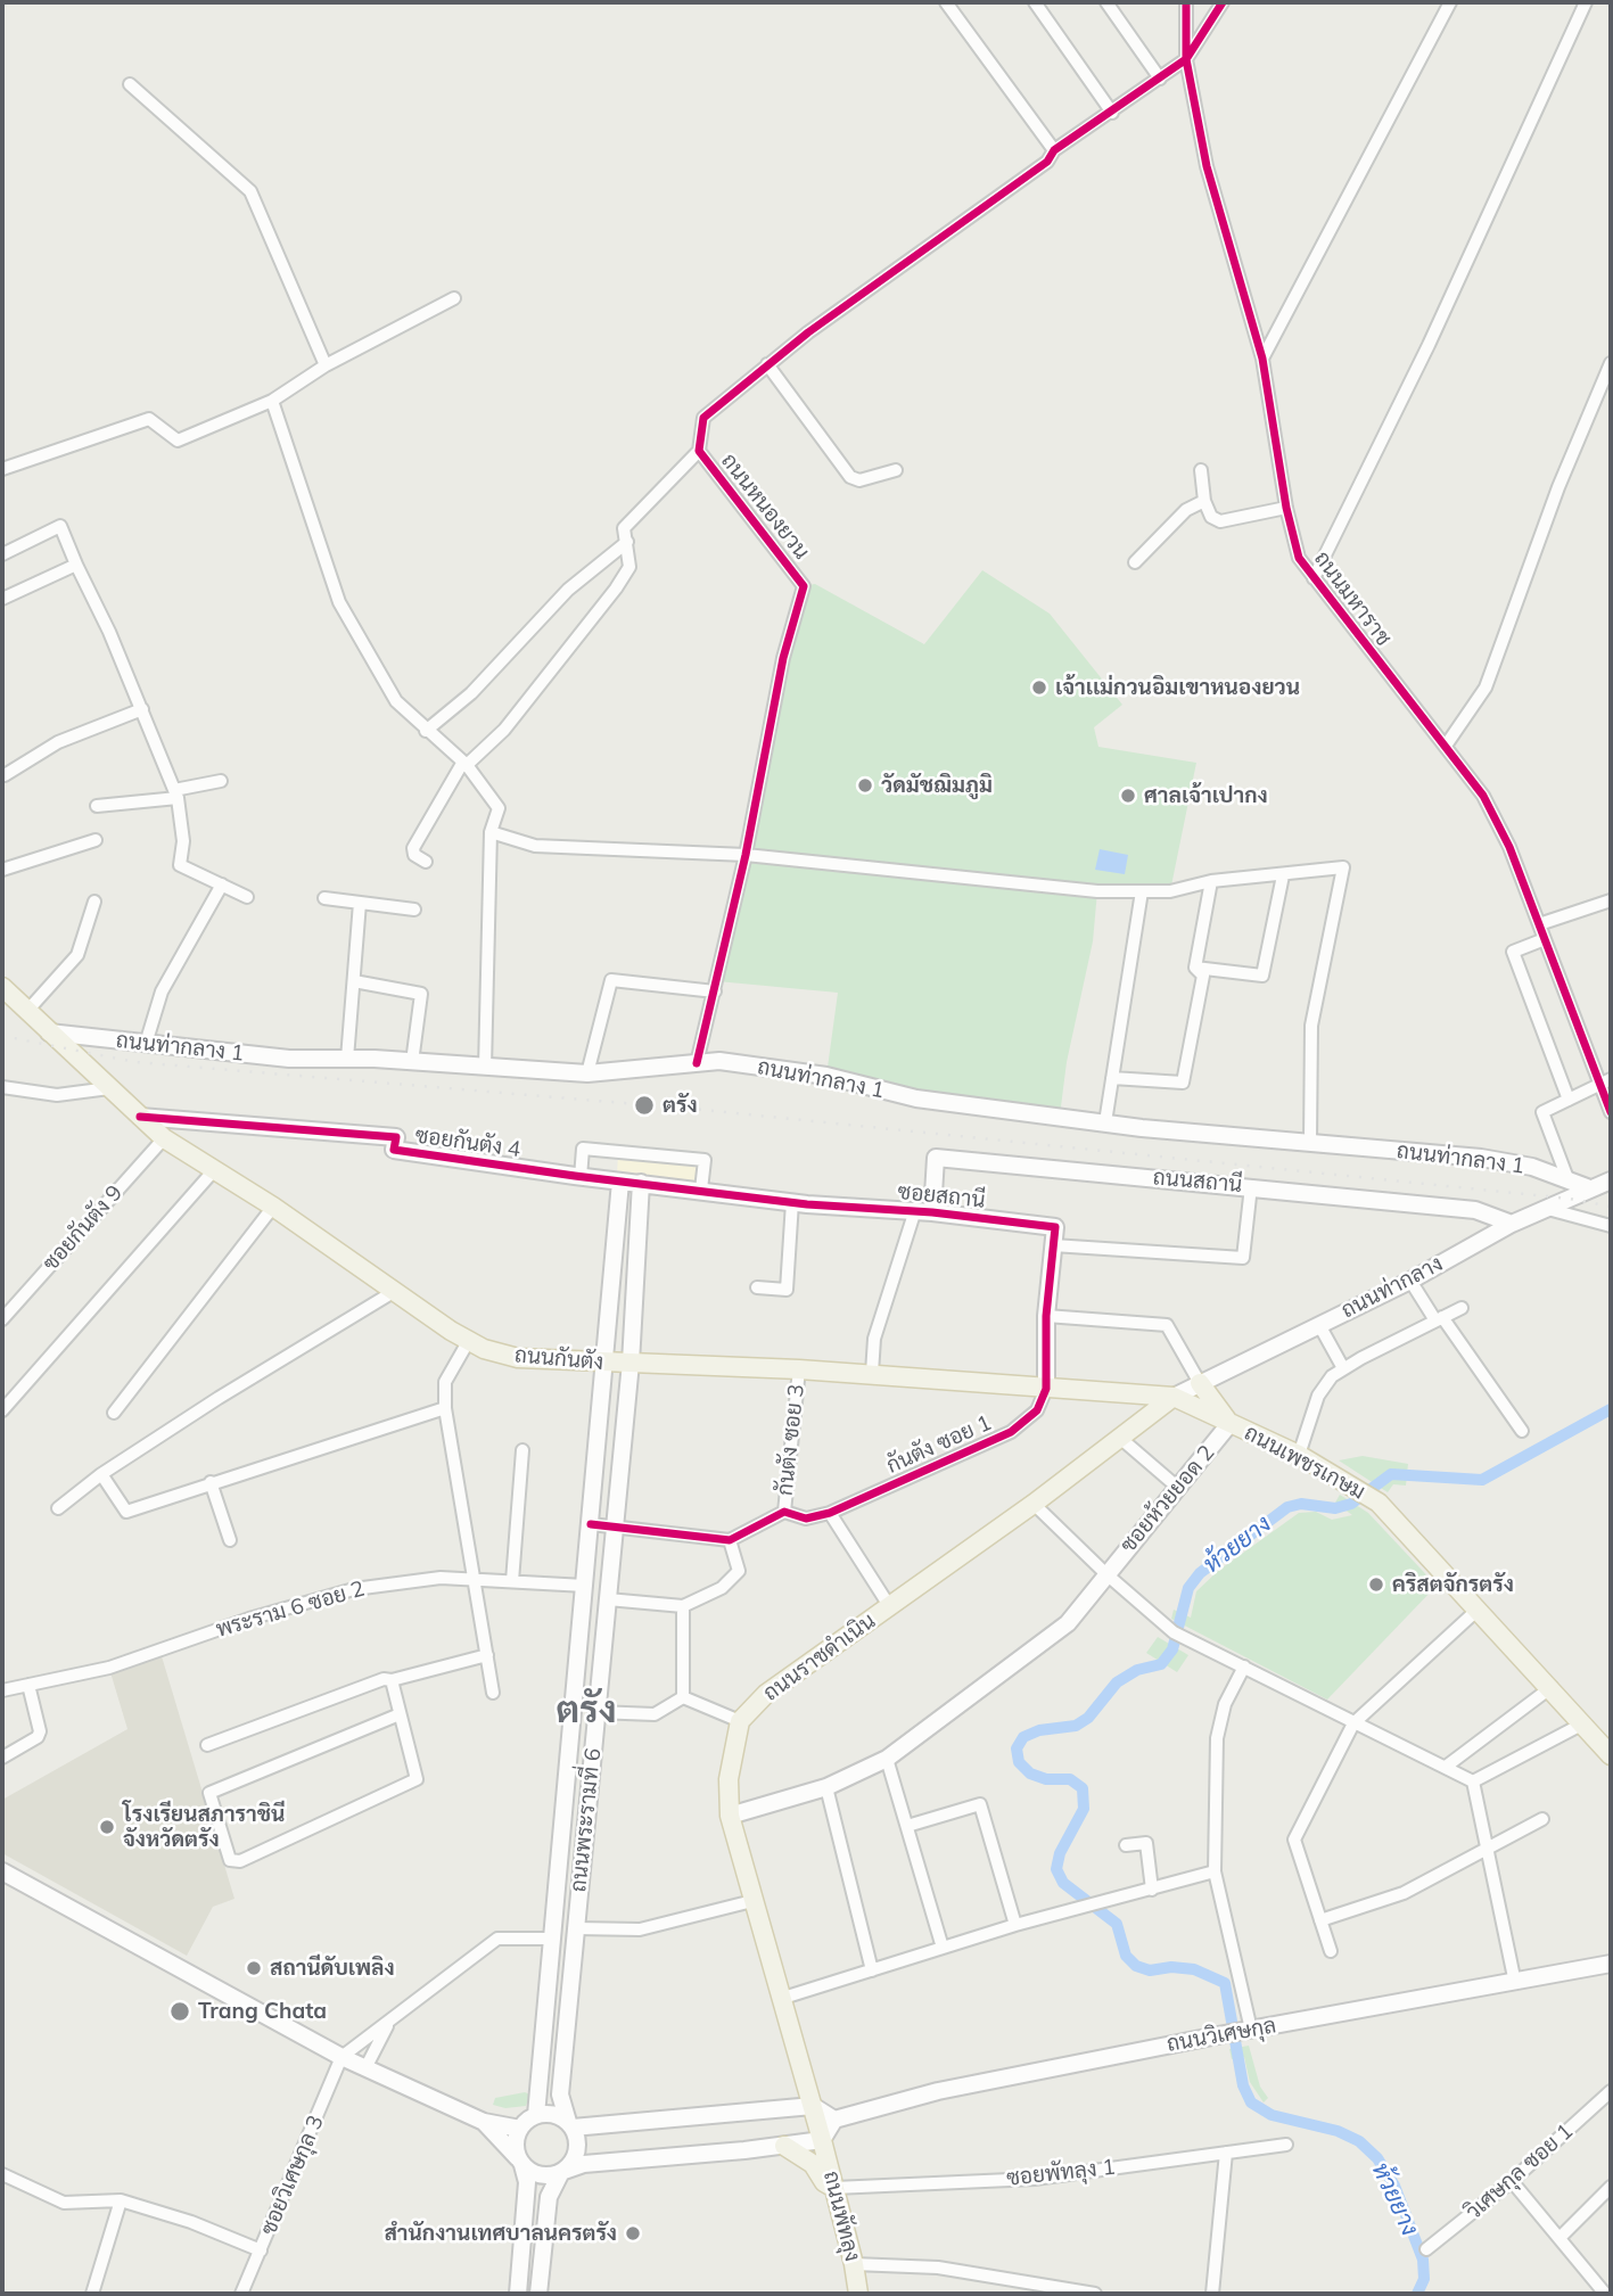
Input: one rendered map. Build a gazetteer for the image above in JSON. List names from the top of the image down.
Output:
{
  "streets": {
    "main road": [
      "ถนนกันตัง",
      "ถนนเพชรเกษม",
      "ถนนราชดำเนิน",
      "ถนนพัทลุง"
    ],
    "street": [
      "ถนนหนองยวน",
      "ถนนมหาราช",
      "ถนนท่ากลาง 1",
      "ซอยกันตัง 4",
      "ถนนสถานี",
      "ซอยสถานี",
      "ซอยกันตัง 9",
      "ถนนท่ากลาง",
      "กันตัง ซอย 3",
      "กันตัง ซอย 1",
      "ซอยห้วยยอด 2",
      "พระราม 6 ซอย 2",
      "ถนนพระรามที่ 6",
      "ถนนวิเศษกุล",
      "วิเศษกุล ซอย 1",
      "ซอยพัทลุง 1",
      "ซอยวิเศษกุล 3"
    ]
  },
  "crossings": [
    ["ถนนหนองยวน", "ถนนมหาราช"],
    ["ถนนหนองยวน", "ถนนท่ากลาง 1"],
    ["ถนนท่ากลาง 1", "ถนนท่ากลาง"],
    ["ถนนท่ากลาง 1", "ถนนกันตัง"],
    ["ซอยกันตัง 4", "ซอยสถานี"],
    ["ซอยกันตัง 4", "ถนนกันตัง"],
    ["ซอยกันตัง 4", "ถนนพระรามที่ 6"],
    ["ถนนสถานี", "ซอยสถานี"],
    ["ถนนสถานี", "ถนนท่ากลาง"],
    ["ซอยกันตัง 9", "ถนนกันตัง"],
    ["ถนนท่ากลาง", "ถนนกันตัง"],
    ["ถนนท่ากลาง", "ถนนเพชรเกษม"],
    ["ถนนท่ากลาง", "ถนนราชดำเนิน"],
    ["ถนนกันตัง", "กันตัง ซอย 3"],
    ["ถนนกันตัง", "กันตัง ซอย 1"],
    ["ถนนกันตัง", "ถนนเพชรเกษม"],
    ["ถนนกันตัง", "ถนนราชดำเนิน"],
    ["ถนนกันตัง", "ถนนพระรามที่ 6"],
    ["ถนนเพชรเกษม", "ซอยห้วยยอด 2"],
    ["ถนนเพชรเกษม", "ถนนราชดำเนิน"],
    ["พระราม 6 ซอย 2", "ถนนพระรามที่ 6"],
    ["ซอยพัทลุง 1", "ถนนพัทลุง"]
  ],
  "districts": ["ตรัง"],
  "water": ["ห้วยยาง"],
  "places": [
    "เจ้าเเม่กวนอิมเขาหนองยวน",
    "วัดมัชฌิมภูมิ",
    "ศาลเจ้าเปากง",
    "ตรัง",
    "คริสตจักรตรัง",
    "โรงเรียนสภาราชินี จังหวัดตรัง",
    "สถานีดับเพลิง",
    "Trang Chata",
    "สำนักงานเทศบาลนครตรัง"
  ]
}
